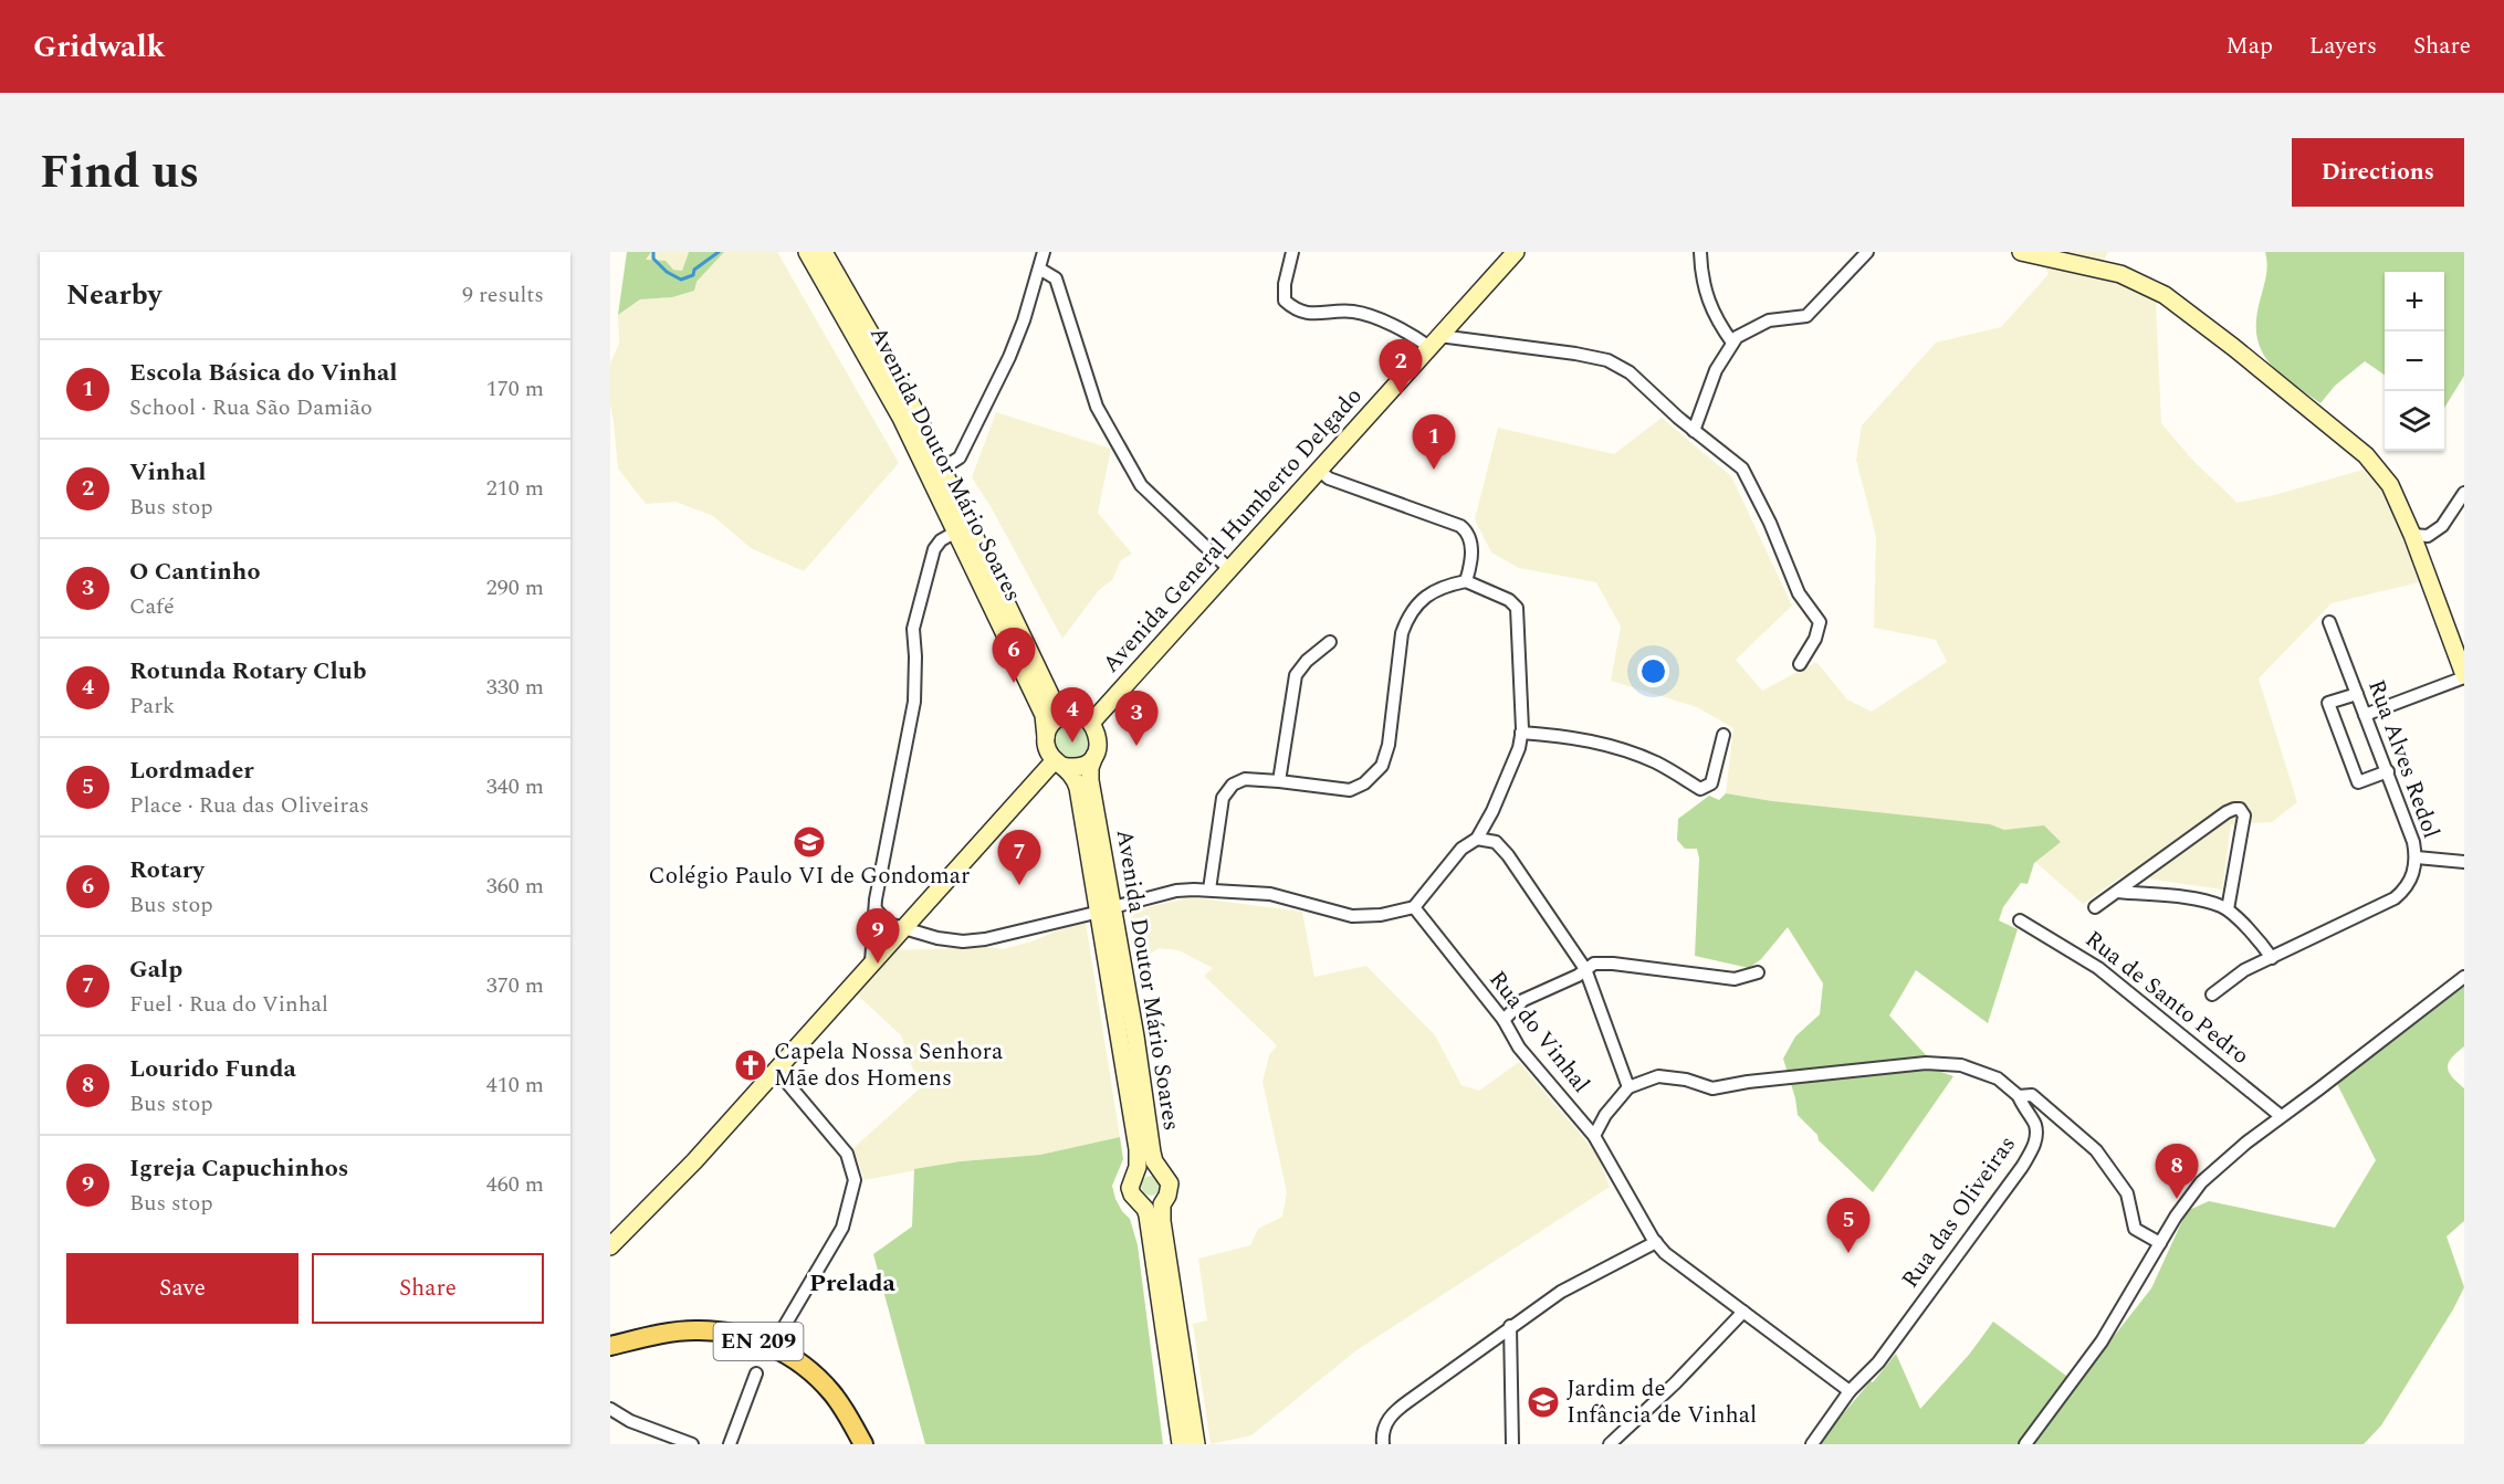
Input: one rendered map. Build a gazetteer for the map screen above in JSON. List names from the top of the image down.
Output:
{
  "streets": {
    "main road": ["Avenida Doutor Mário Soares", "Avenida General Humberto Delgado", "EN 209"],
    "street": [
      "Rua Alves Redol",
      "Rua de Santo Pedro",
      "Rua do Vinhal",
      "Rua das Oliveiras"
    ]
  },
  "crossings": [
    ["Avenida Doutor Mário Soares", "Avenida General Humberto Delgado"],
    ["Rua do Vinhal", "Rua das Oliveiras"]
  ],
  "districts": ["Prelada"],
  "places": {
    "school or university": ["Colégio Paulo VI de Gondomar", "Jardim de Infância de Vinhal"],
    "church": ["Capela Nossa Senhora Mãe dos Homens"]
  },
  "page": {
    "header": "Gridwalk",
    "nav": ["Map", "Layers", "Share"],
    "title": "Find us",
    "buttons": [
      "Directions",
      ["Save", "Share"]
    ],
    "heading": ["Nearby", "9 results"],
    "map_buttons": ["+", "−"],
    "list": [
      {
        "mark": "1",
        "name": "Escola Básica do Vinhal",
        "note": "School · Rua São Damião",
        "value": "170 m"
      },
      {
        "mark": "2",
        "name": "Vinhal",
        "note": "Bus stop",
        "value": "210 m"
      },
      {
        "mark": "3",
        "name": "O Cantinho",
        "note": "Café",
        "value": "290 m"
      },
      {
        "mark": "4",
        "name": "Rotunda Rotary Club",
        "note": "Park",
        "value": "330 m"
      },
      {
        "mark": "5",
        "name": "Lordmader",
        "note": "Place · Rua das Oliveiras",
        "value": "340 m"
      },
      {
        "mark": "6",
        "name": "Rotary",
        "note": "Bus stop",
        "value": "360 m"
      },
      {
        "mark": "7",
        "name": "Galp",
        "note": "Fuel · Rua do Vinhal",
        "value": "370 m"
      },
      {
        "mark": "8",
        "name": "Lourido Funda",
        "note": "Bus stop",
        "value": "410 m"
      },
      {
        "mark": "9",
        "name": "Igreja Capuchinhos",
        "note": "Bus stop",
        "value": "460 m"
      }
    ],
    "pins": [
      "2",
      "1",
      "6",
      "4",
      "3",
      "7",
      "9",
      "8",
      "5"
    ]
  }
}
